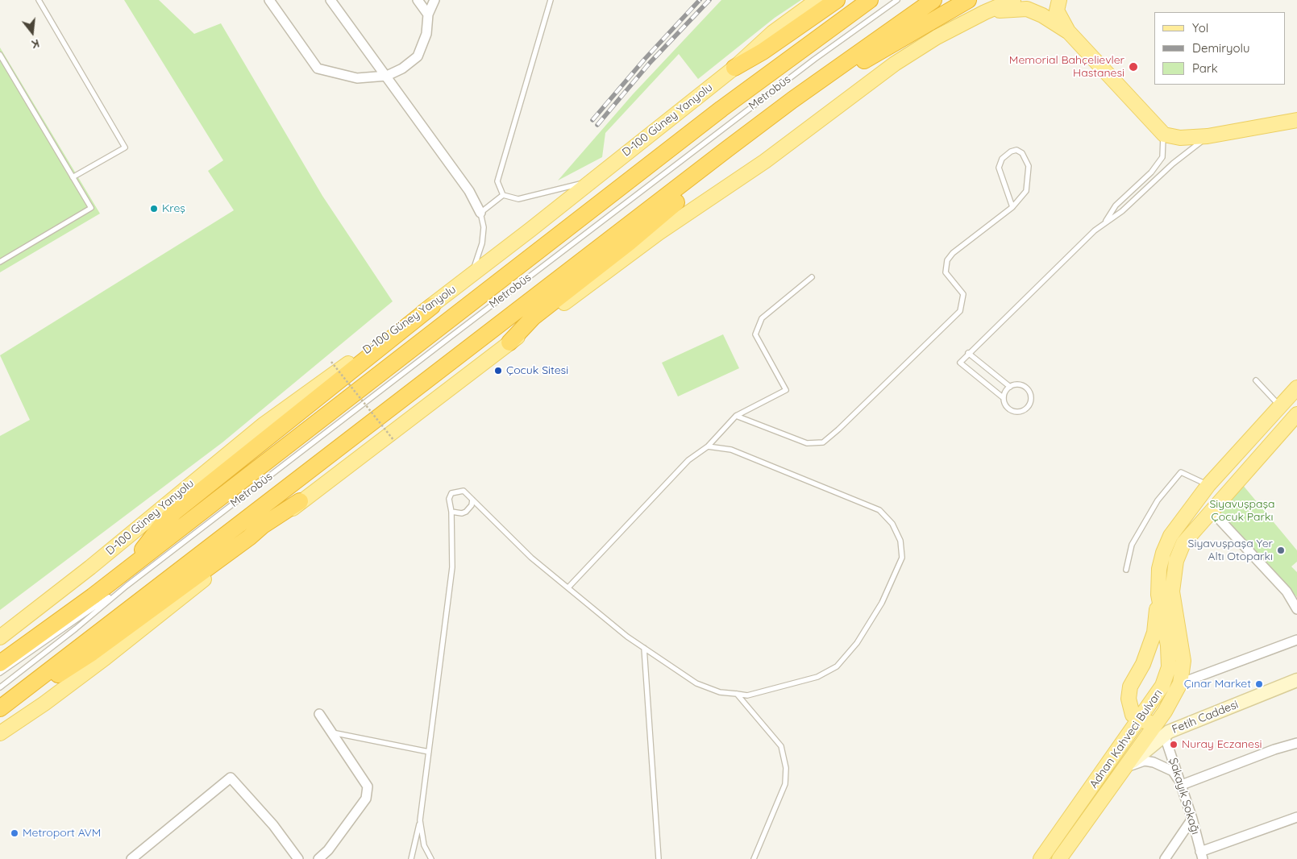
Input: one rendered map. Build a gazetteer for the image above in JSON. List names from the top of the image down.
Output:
{
  "streets": {
    "main road": ["D-100 Güney Yanyolu", "Adnan Kahveci Bulvarı"],
    "street": ["Fetih Caddesi", "Şakayık Sokağı"],
    "lane": ["Metrobüs"]
  },
  "crossings": [
    ["Fetih Caddesi", "Adnan Kahveci Bulvarı"],
    ["Fetih Caddesi", "Şakayık Sokağı"]
  ],
  "parks": ["Siyavuşpaşa Çocuk Parkı"],
  "places": [
    "Memorial Bahçelievler Hastanesi",
    "Kreş",
    "Çocuk Sitesi",
    "Siyavuşpaşa Yer Altı Otoparkı",
    "Çınar Market",
    "Nuray Eczanesi",
    "Metroport AVM"
  ],
  "legend": ["Yol", "Demiryolu", "Park"],
  "north": "bottom"
}
